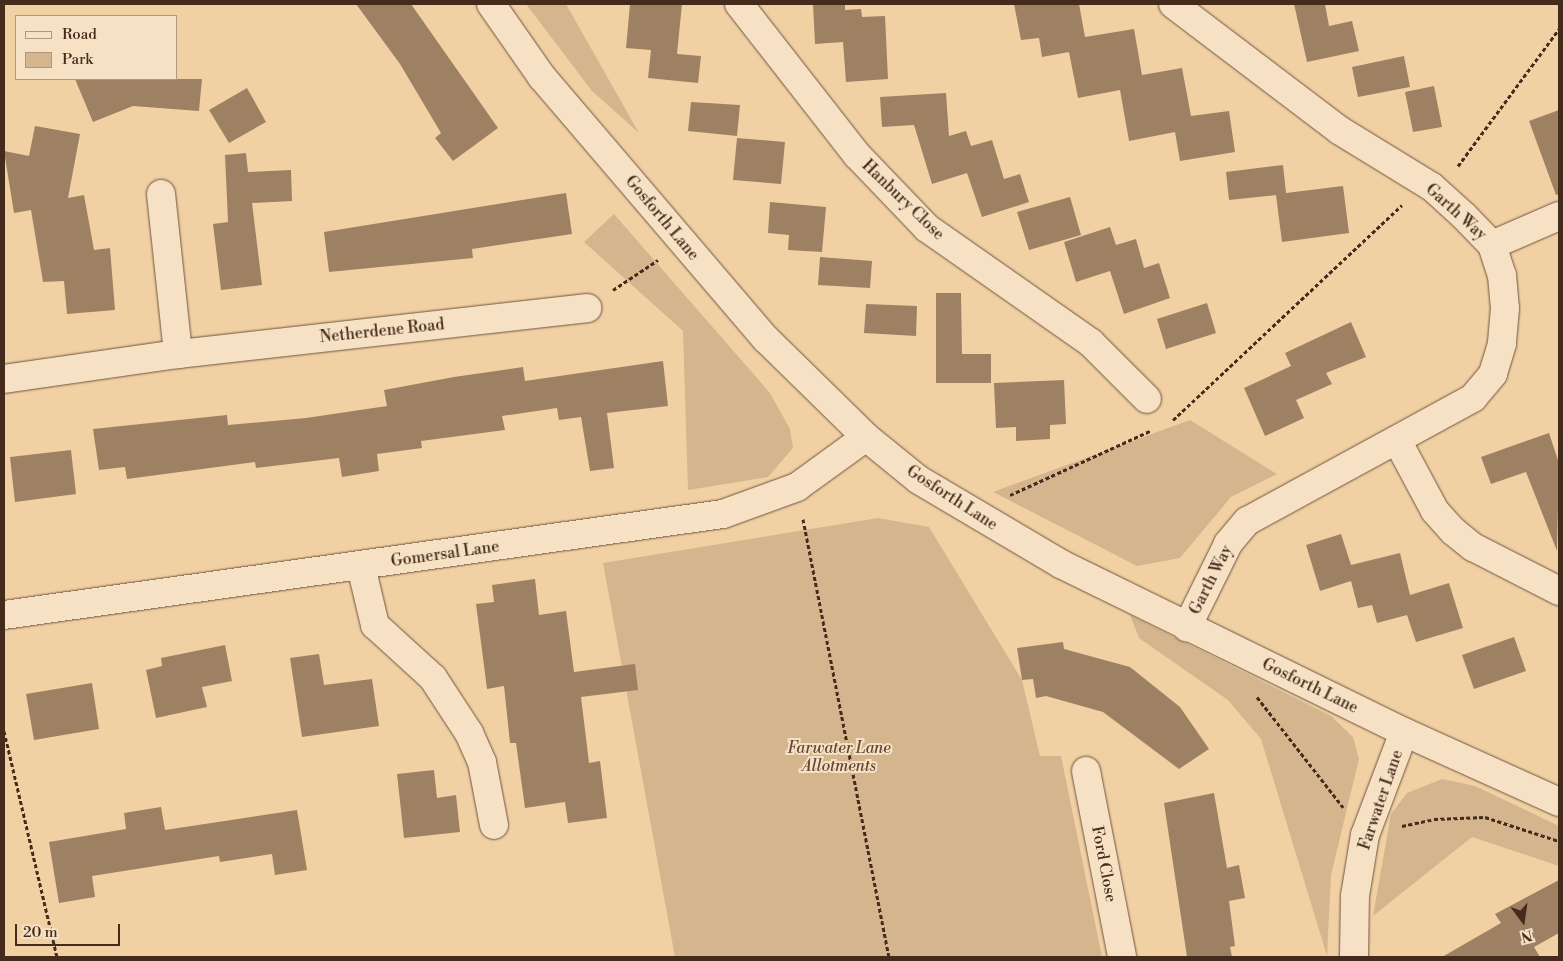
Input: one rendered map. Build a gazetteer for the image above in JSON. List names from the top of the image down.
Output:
{
  "streets": {
    "street": [
      "Hanbury Close",
      "Garth Way",
      "Gosforth Lane",
      "Netherdene Road",
      "Gomersal Lane",
      "Farwater Lane",
      "Ford Close"
    ]
  },
  "crossings": [
    ["Garth Way", "Gosforth Lane"],
    ["Gosforth Lane", "Gomersal Lane"],
    ["Gosforth Lane", "Farwater Lane"]
  ],
  "parks": ["Farwater Lane Allotments"],
  "legend": ["Road", "Park"],
  "scale_bar": "20 m",
  "north": "bottom"
}
